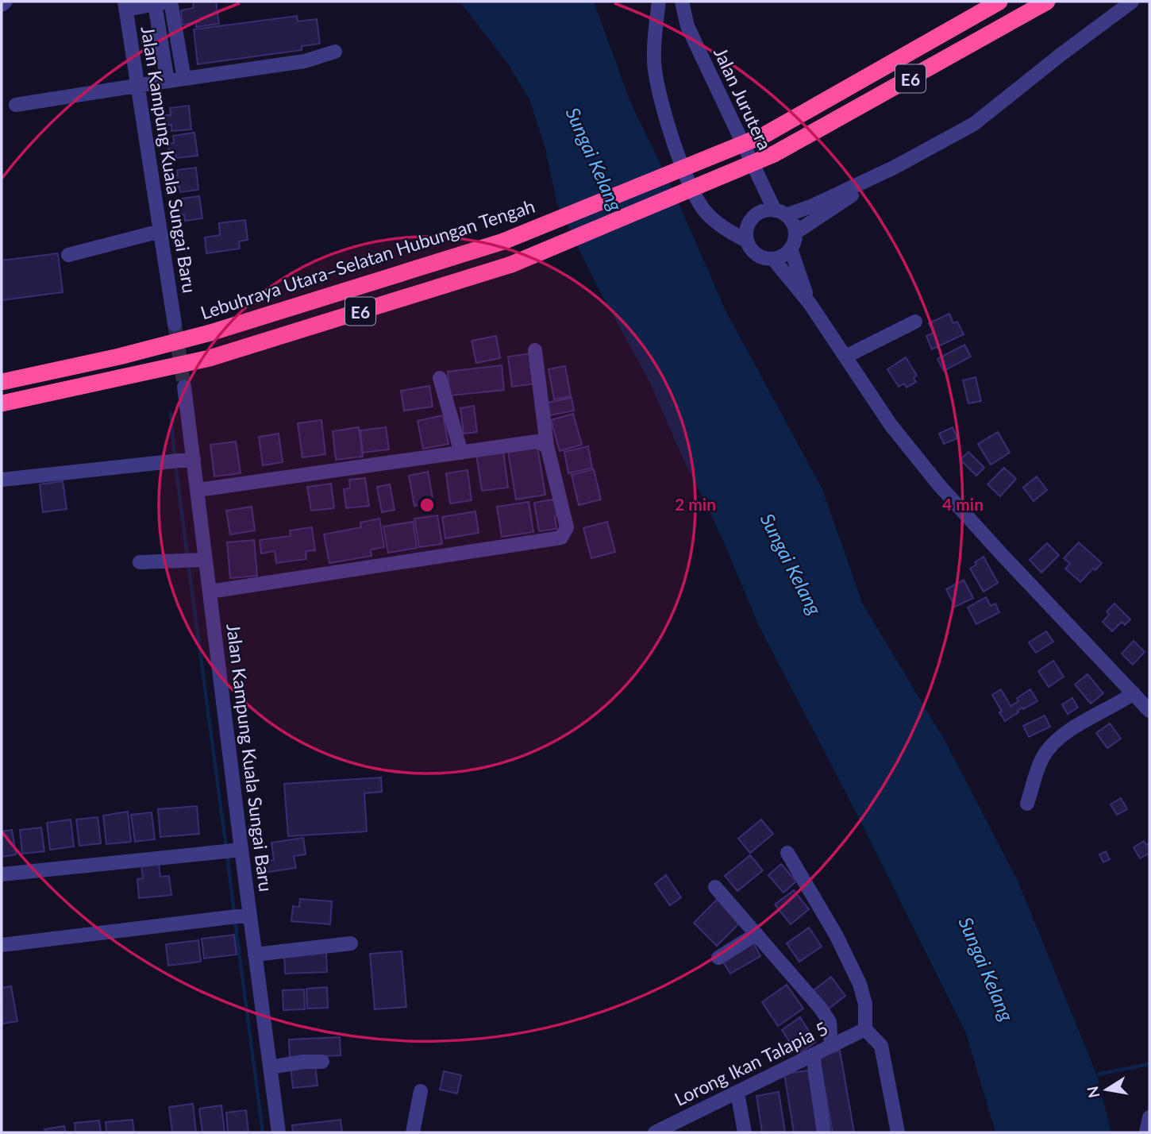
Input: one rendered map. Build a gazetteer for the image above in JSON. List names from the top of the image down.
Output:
{
  "streets": {
    "highway": ["E6", "Lebuhraya Utara–Selatan Hubungan Tengah"],
    "street": ["Jalan Jurutera", "Jalan Kampung Kuala Sungai Baru", "Lorong Ikan Talapia 5"]
  },
  "water": ["Sungai Kelang"],
  "north": "left",
  "rings": ["2 min", "4 min"]
}
